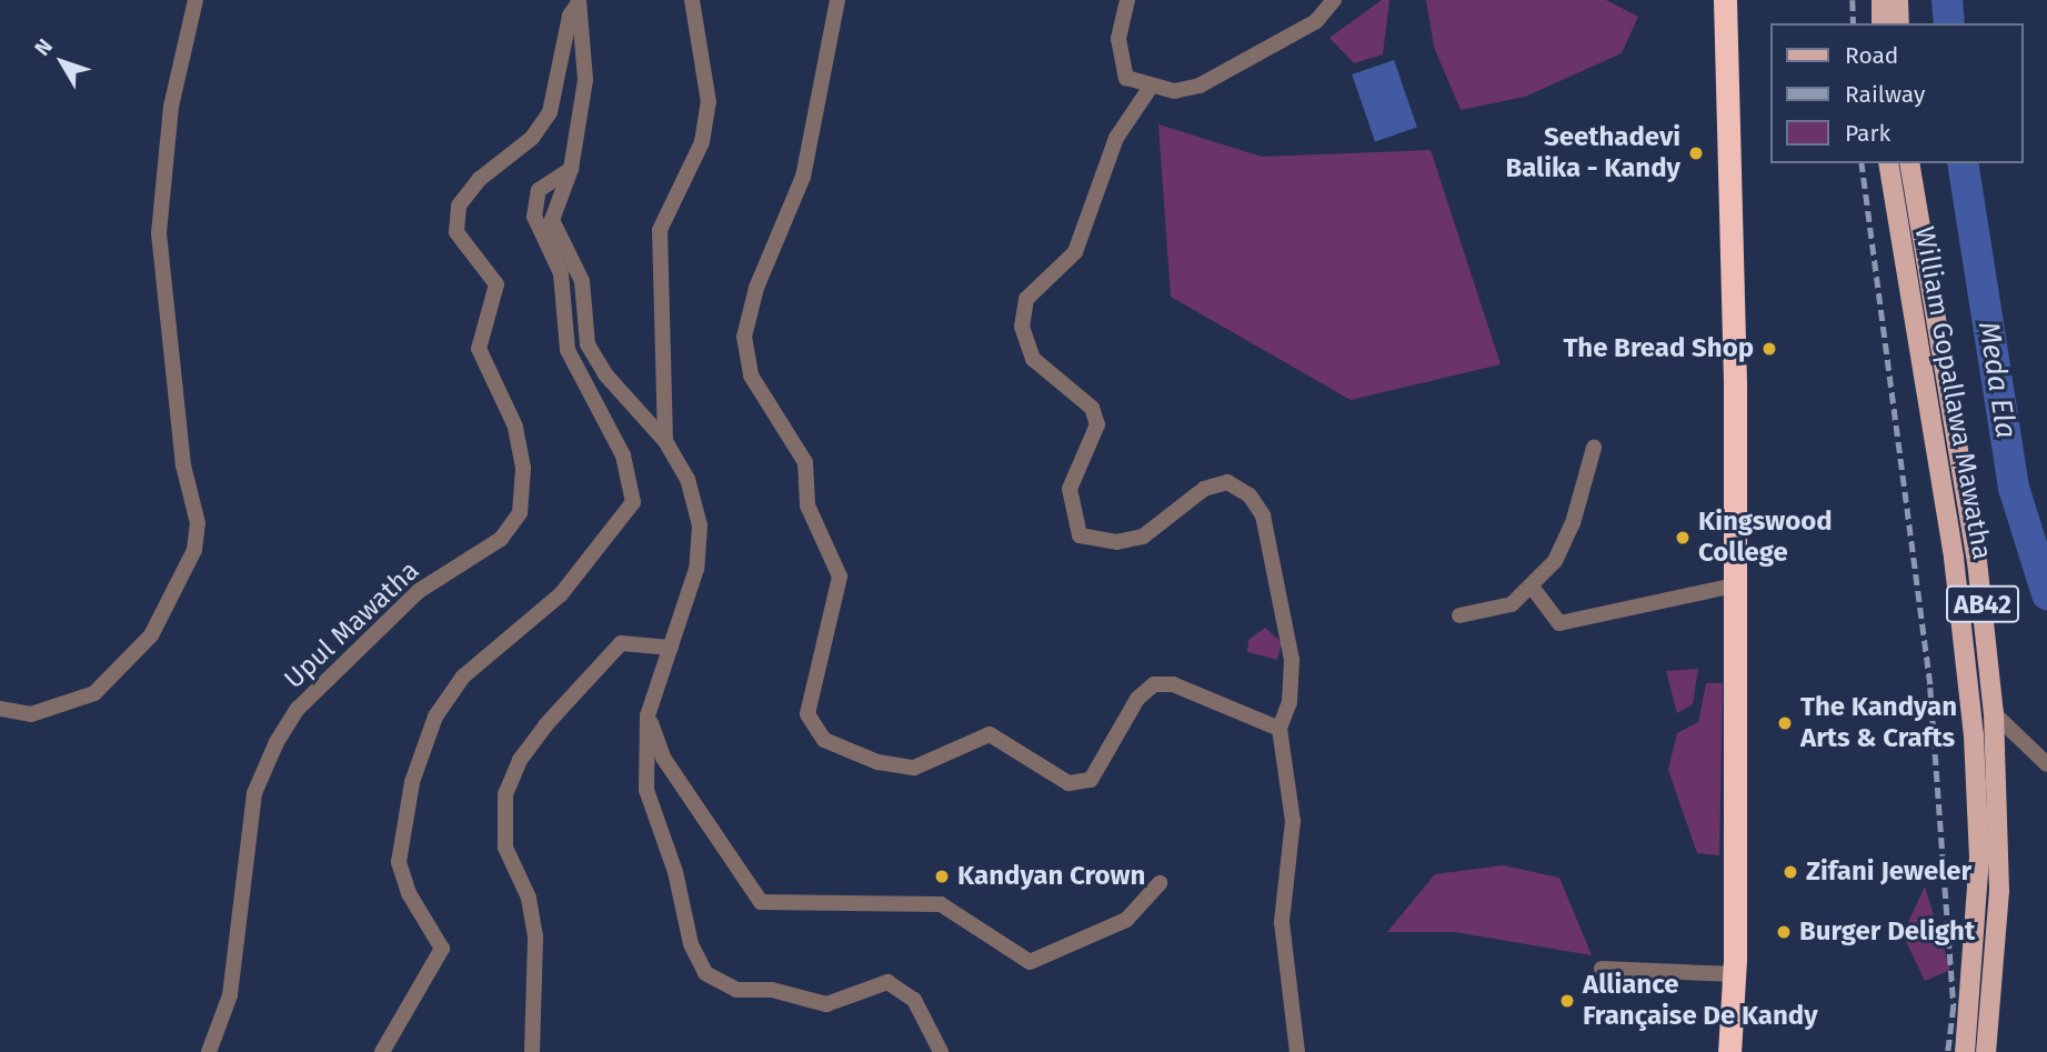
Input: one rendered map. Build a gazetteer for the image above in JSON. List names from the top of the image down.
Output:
{
  "streets": {
    "main road": ["William Gopallawa Mawatha", "AB42"],
    "street": ["Upul Mawatha"]
  },
  "water": ["Meda Ela"],
  "places": [
    "Seethadevi Balika - Kandy",
    "The Bread Shop",
    "Kingswood College",
    "The Kandyan Arts & Crafts",
    "Zifani Jeweler",
    "Kandyan Crown",
    "Burger Delight",
    "Alliance Française De Kandy"
  ],
  "legend": ["Road", "Railway", "Park"],
  "north": "top left"
}
